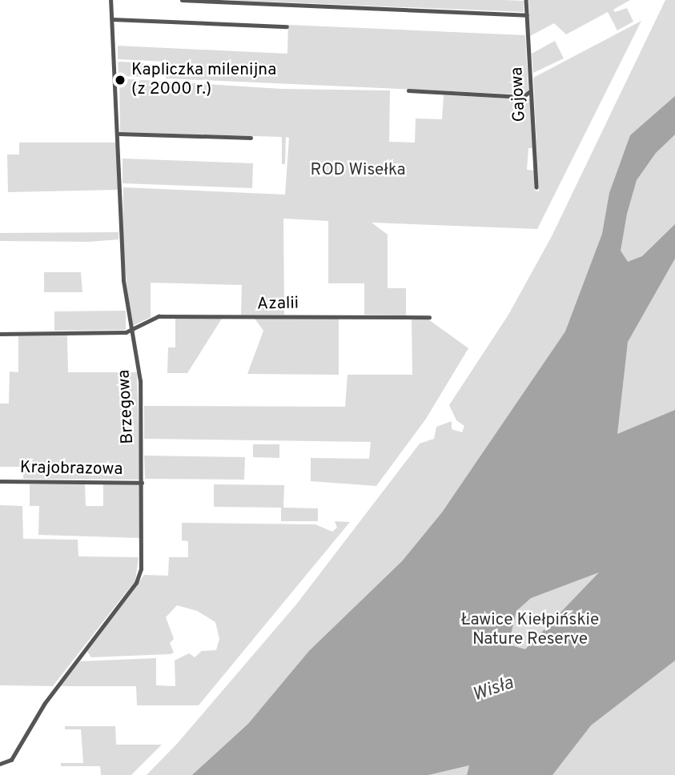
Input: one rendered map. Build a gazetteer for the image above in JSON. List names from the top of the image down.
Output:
{
  "streets": {
    "street": [
      "Gajowa",
      "Azalii",
      "Brzegowa",
      "Krajobrazowa"
    ]
  },
  "crossings": [
    ["Azalii", "Brzegowa"],
    ["Brzegowa", "Krajobrazowa"]
  ],
  "water": ["Wisła"],
  "parks": ["ROD Wisełka", "Ławice Kiełpińskie Nature Reserve"],
  "places": ["Kapliczka milenijna (z 2000 r.)"]
}
